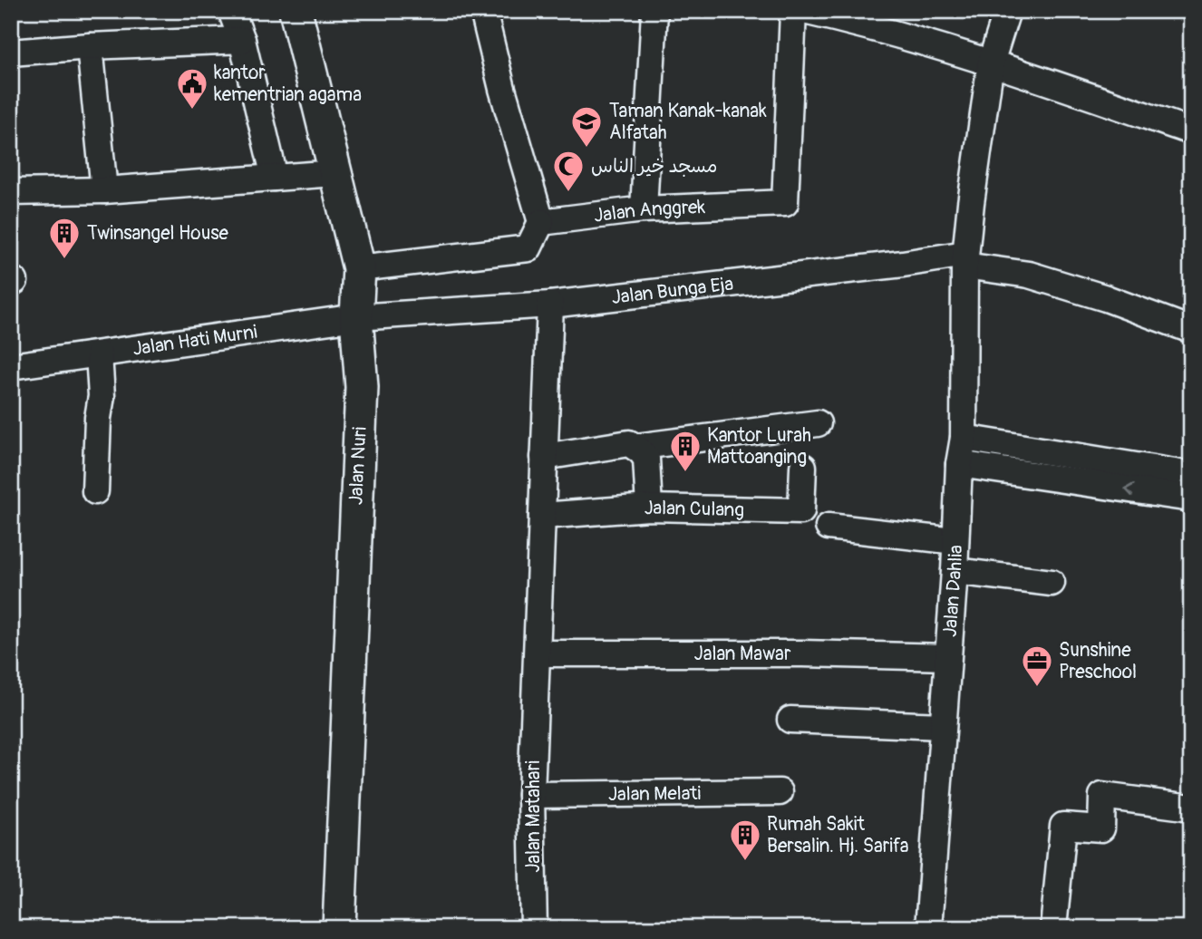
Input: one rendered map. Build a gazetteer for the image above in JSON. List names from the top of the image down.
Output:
{
  "streets": {
    "street": [
      "Jalan Anggrek",
      "Jalan Bunga Eja",
      "Jalan Hati Murni",
      "Jalan Nuri",
      "Jalan Culang",
      "Jalan Dahlia",
      "Jalan Mawar",
      "Jalan Melati",
      "Jalan Matahari"
    ]
  },
  "crossings": [
    ["Jalan Bunga Eja", "Jalan Hati Murni"],
    ["Jalan Bunga Eja", "Jalan Nuri"],
    ["Jalan Bunga Eja", "Jalan Dahlia"],
    ["Jalan Bunga Eja", "Jalan Matahari"],
    ["Jalan Hati Murni", "Jalan Nuri"],
    ["Jalan Culang", "Jalan Matahari"],
    ["Jalan Dahlia", "Jalan Mawar"],
    ["Jalan Mawar", "Jalan Matahari"],
    ["Jalan Melati", "Jalan Matahari"]
  ],
  "places": {
    "public building": ["kantor kementrian agama"],
    "school or university": ["Taman Kanak-kanak Alfatah"],
    "mosque": ["مسجد خير الناس"],
    "building": ["Twinsangel House", "Kantor Lurah Mattoanging", "Rumah Sakit Bersalin. Hj. Sarifa"],
    "office": ["Sunshine Preschool"]
  }
}
